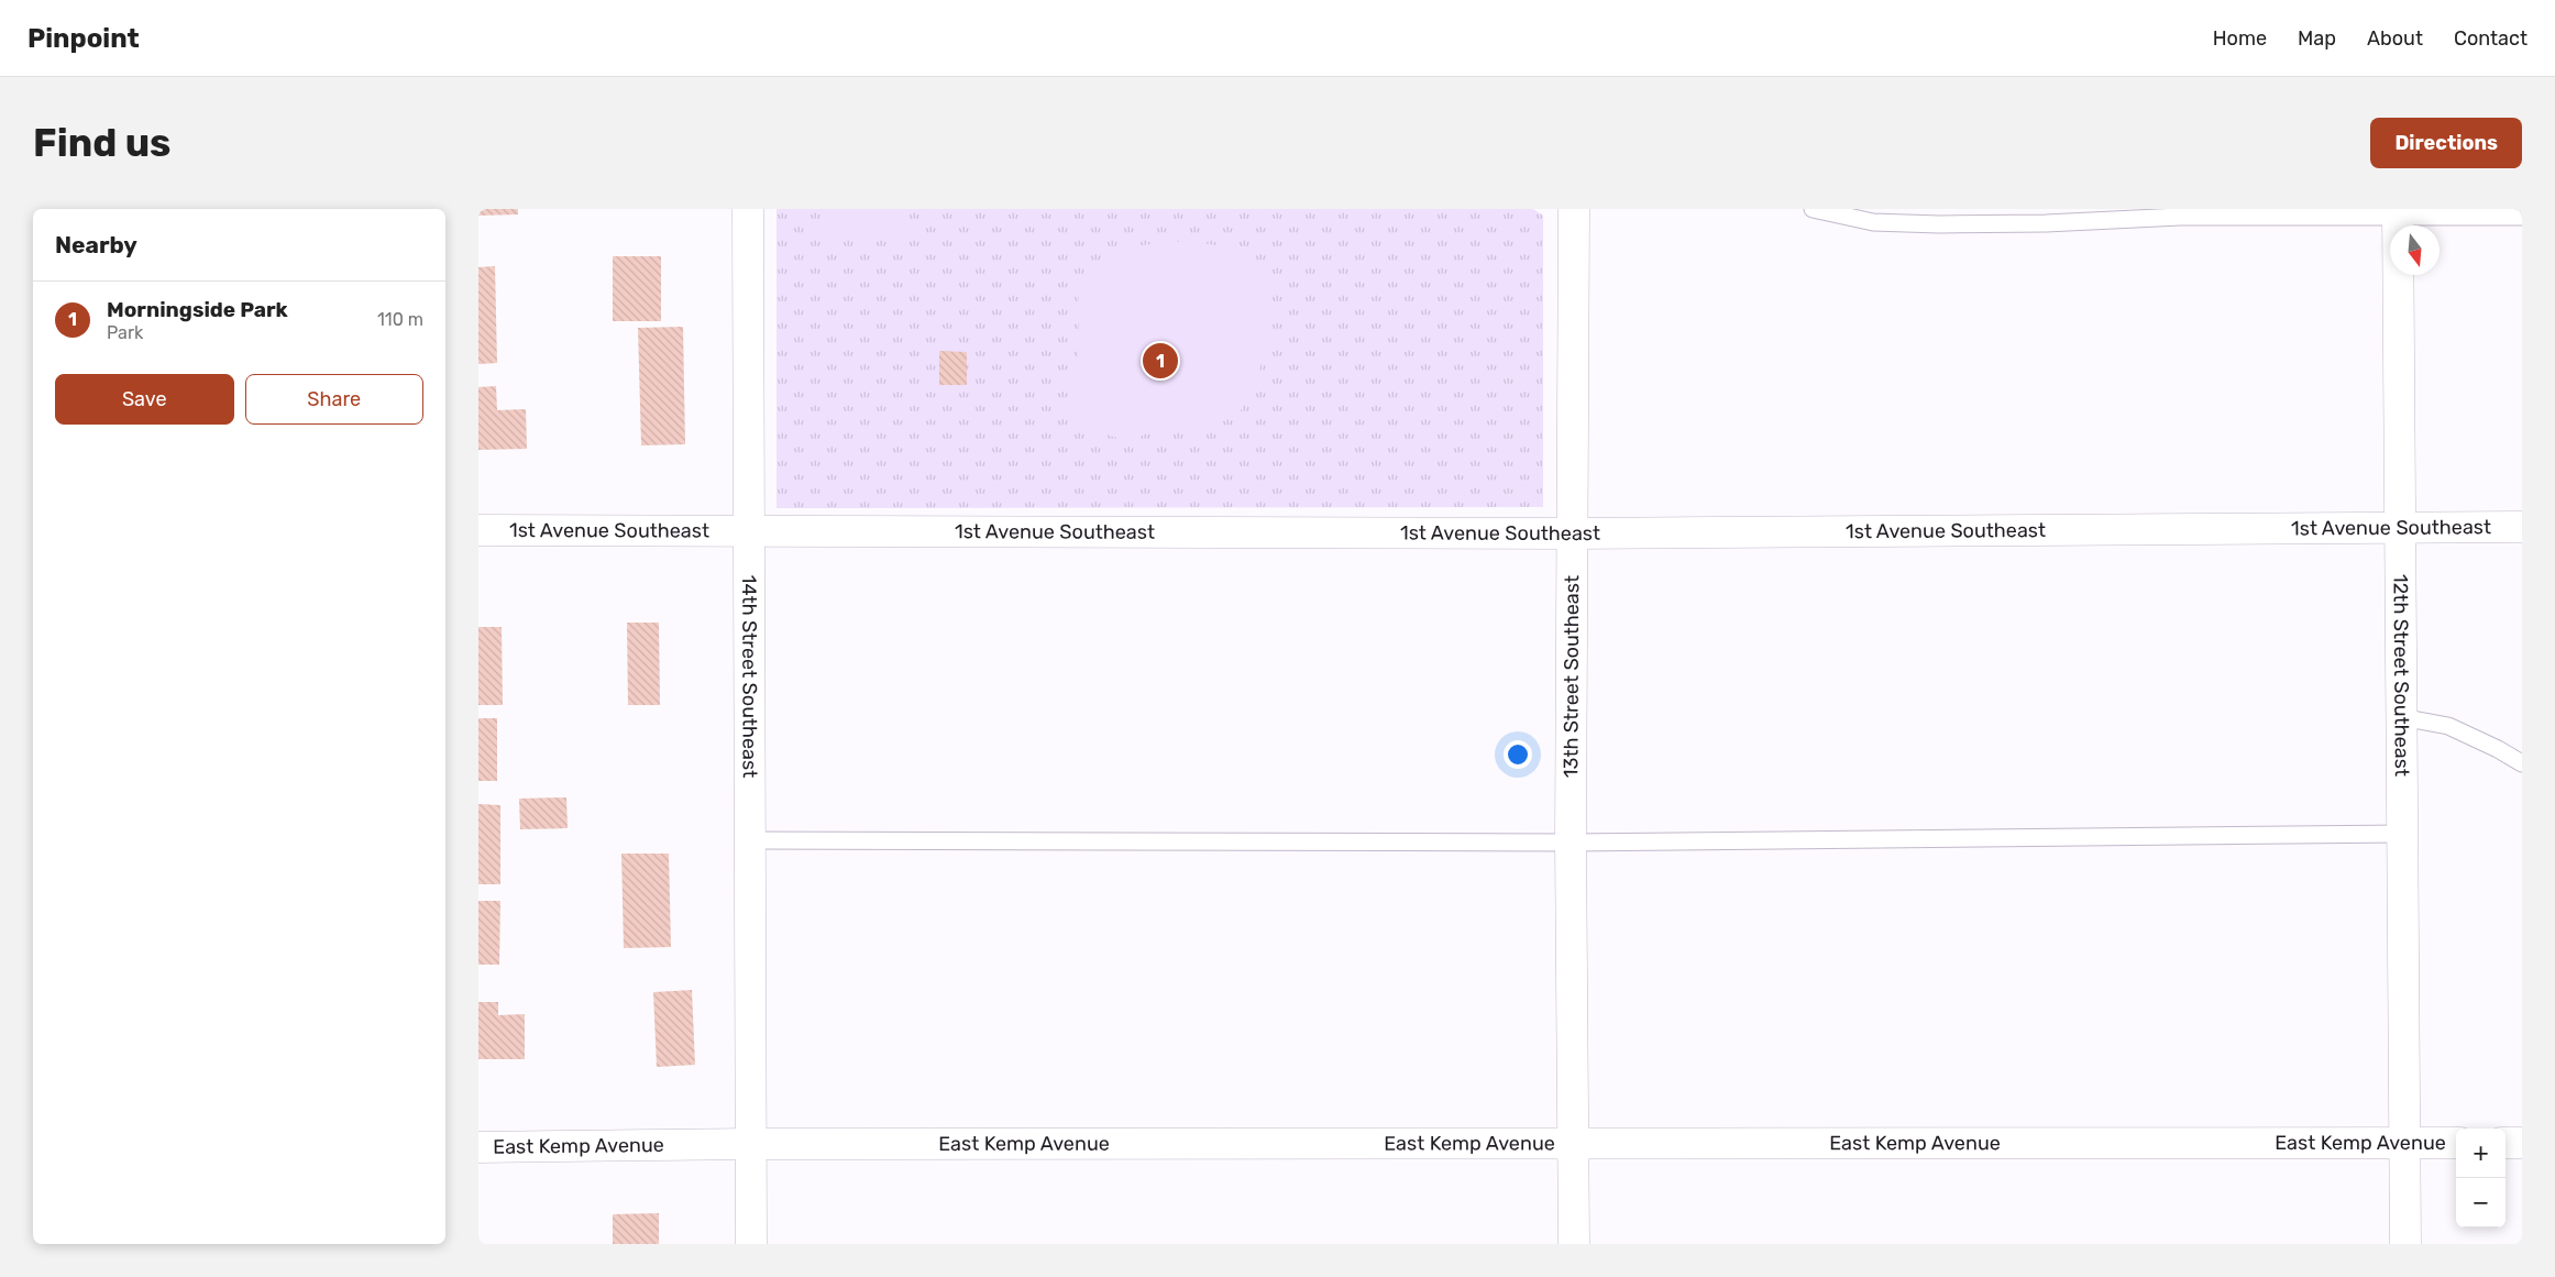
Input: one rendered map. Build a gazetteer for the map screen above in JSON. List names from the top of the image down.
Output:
{
  "streets": {
    "street": [
      "1st Avenue Southeast",
      "12th Street Southeast",
      "14th Street Southeast",
      "13th Street Southeast",
      "East Kemp Avenue"
    ]
  },
  "crossings": [
    ["1st Avenue Southeast", "12th Street Southeast"],
    ["1st Avenue Southeast", "14th Street Southeast"],
    ["1st Avenue Southeast", "13th Street Southeast"],
    ["12th Street Southeast", "East Kemp Avenue"],
    ["14th Street Southeast", "East Kemp Avenue"],
    ["13th Street Southeast", "East Kemp Avenue"]
  ],
  "north": "bottom",
  "page": {
    "header": "Pinpoint",
    "nav": [
      "Home",
      "Map",
      "About",
      "Contact"
    ],
    "buttons": [
      "Directions",
      ["Save", "Share"]
    ],
    "title": "Find us",
    "heading": "Nearby",
    "list": [
      {
        "mark": "1",
        "name": "Morningside Park",
        "note": "Park",
        "value": "110 m"
      }
    ],
    "pins": "1",
    "map_buttons": ["+", "−"]
  }
}
